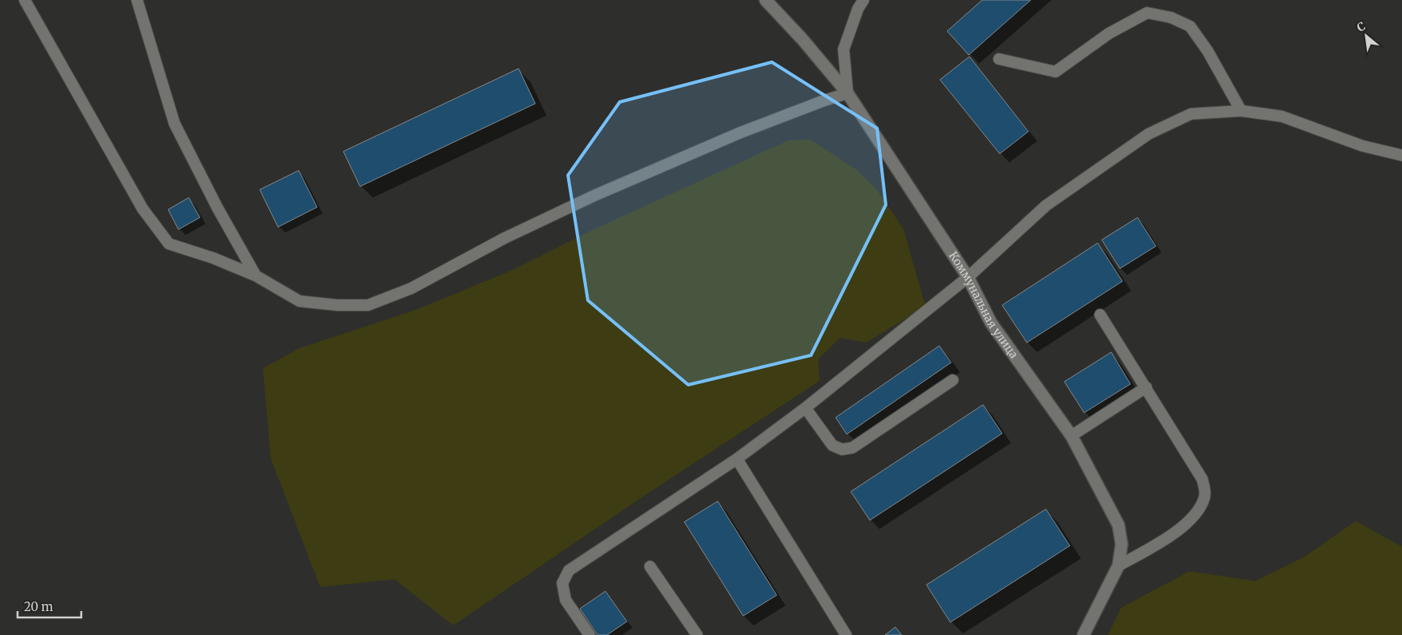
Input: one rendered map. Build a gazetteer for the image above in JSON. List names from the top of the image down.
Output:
{
  "streets": {
    "street": ["Коммунальная улица"]
  },
  "scale_bar": "20 m",
  "north": "top left"
}
